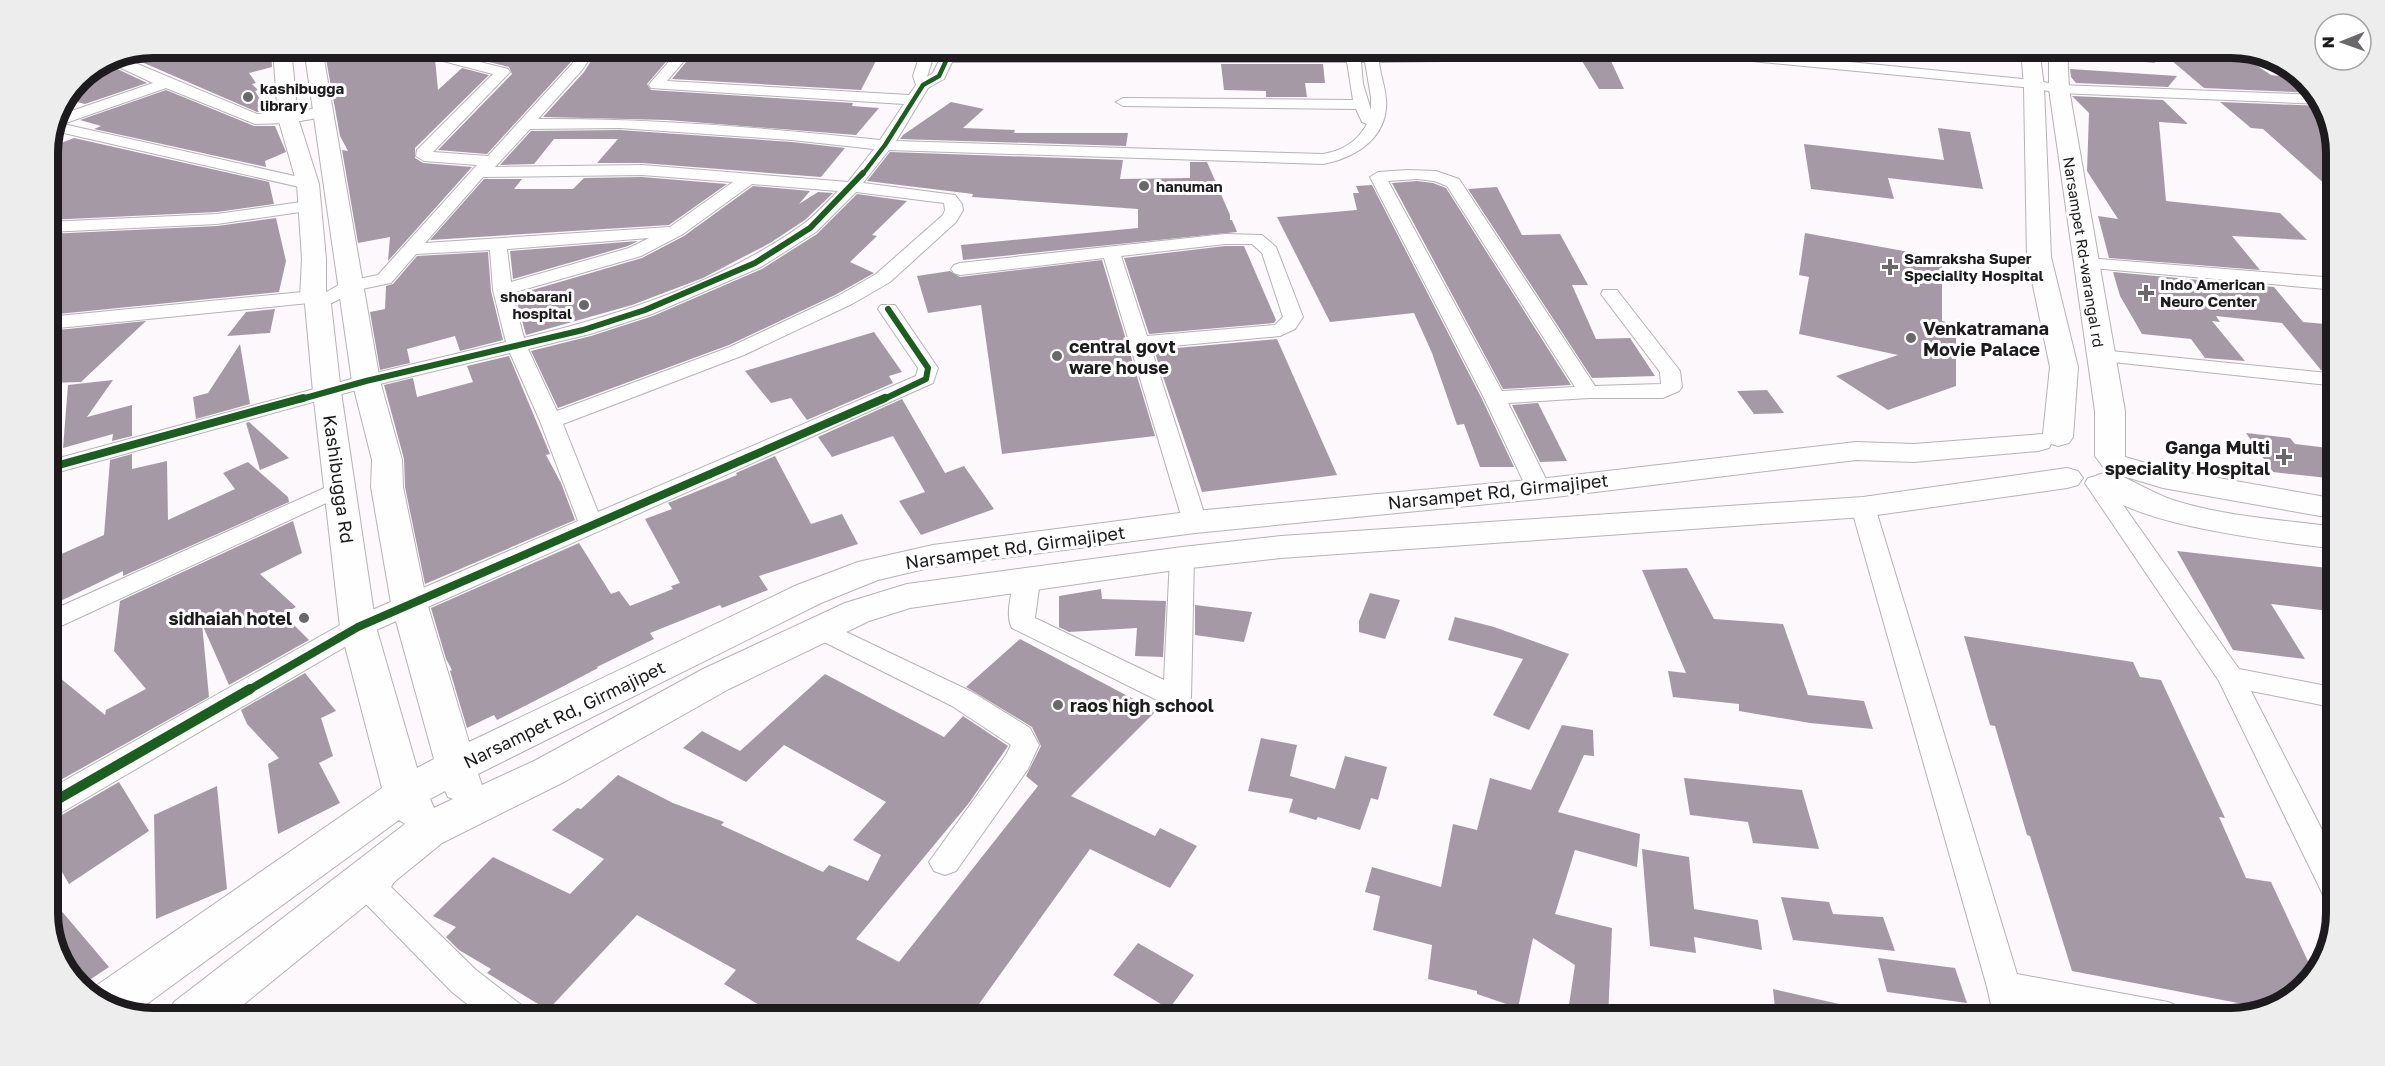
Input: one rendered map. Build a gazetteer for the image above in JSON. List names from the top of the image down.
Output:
{
  "streets": {
    "main road": ["Narsampet Rd-warangal rd", "Kashibugga Rd", "Narsampet Rd, Girmajipet"]
  },
  "crossings": [
    ["Narsampet Rd-warangal rd", "Narsampet Rd, Girmajipet"],
    ["Kashibugga Rd", "Narsampet Rd, Girmajipet"]
  ],
  "places": {
    "other": [
      "kashibugga library",
      "hanuman",
      "shobarani hospital",
      "Venkatramana Movie Palace",
      "central govt ware house",
      "sidhaiah hotel",
      "raos high school"
    ],
    "health": ["Samraksha Super Speciality Hospital", "Indo American Neuro Center", "Ganga Multi speciality Hospital"]
  },
  "north": "left"
}
